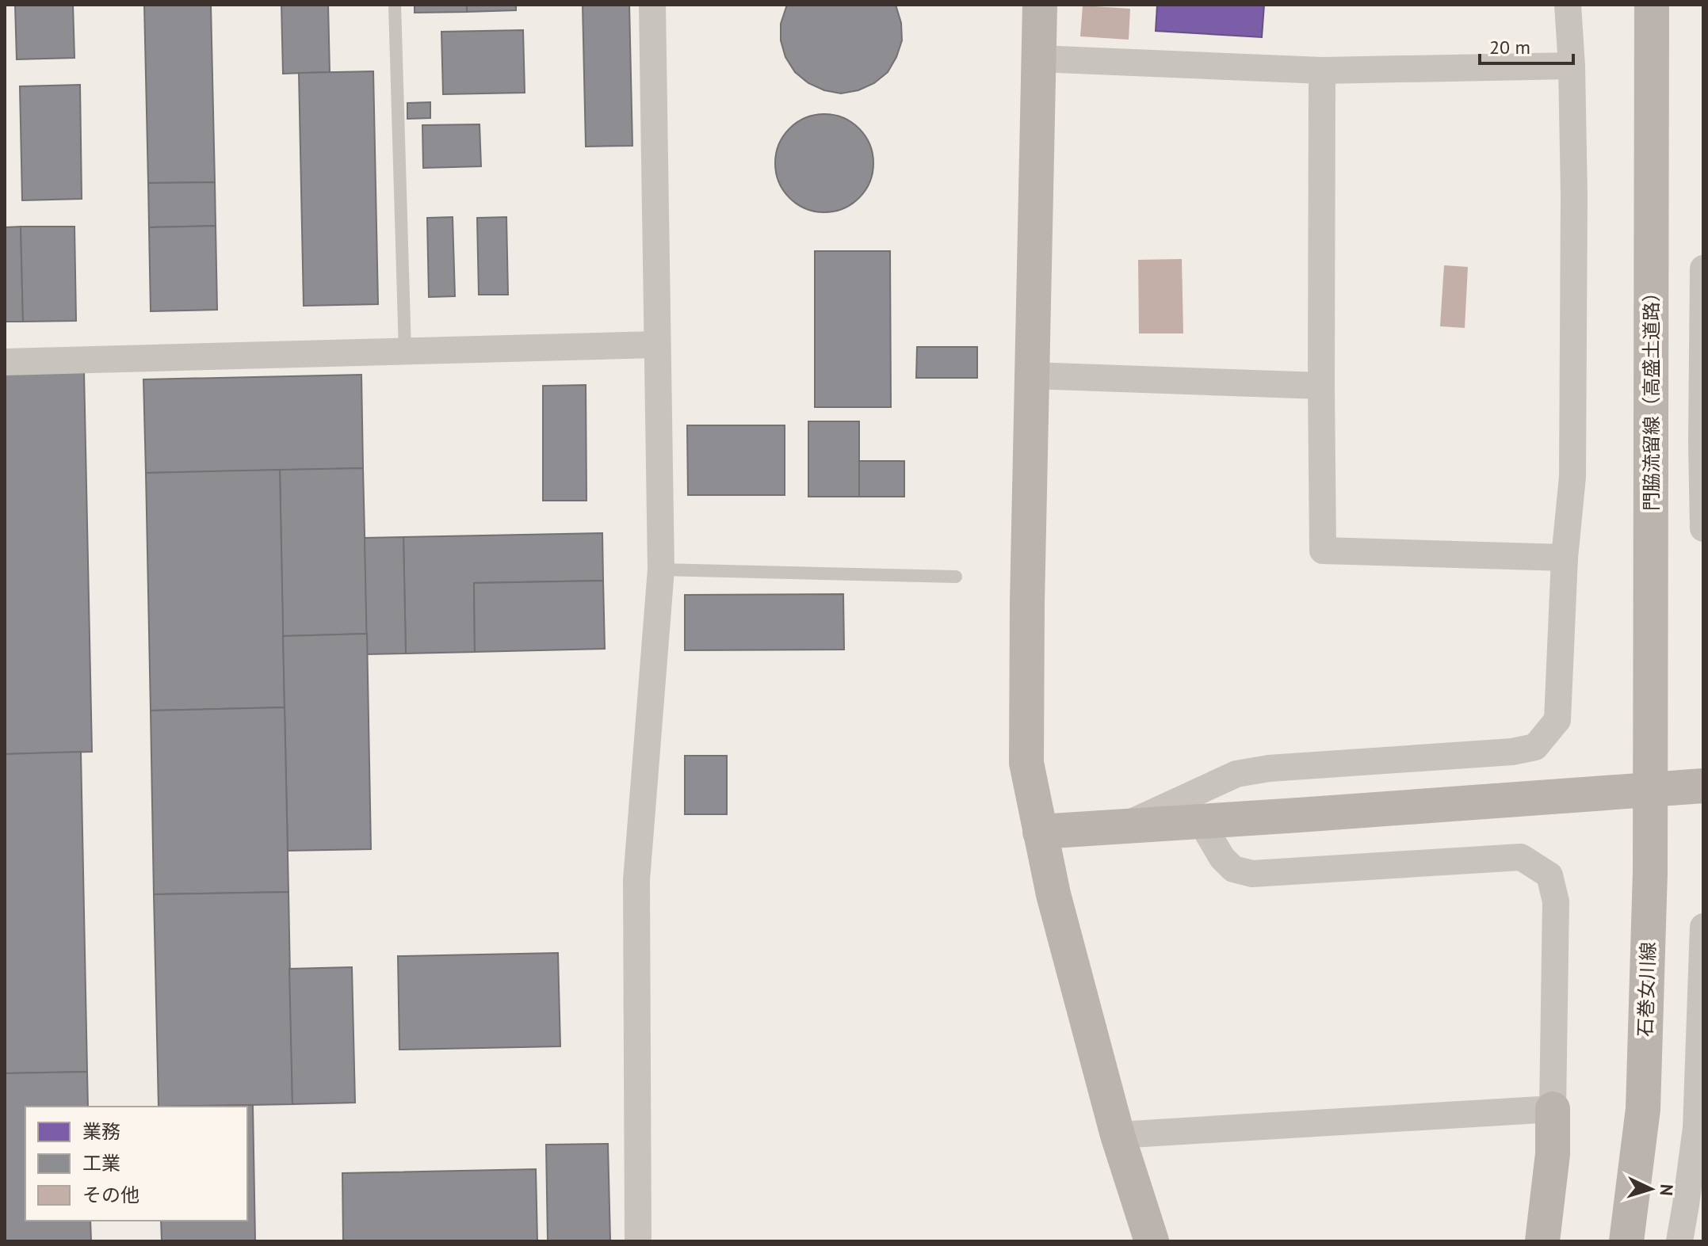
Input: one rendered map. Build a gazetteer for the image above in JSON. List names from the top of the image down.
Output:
{
  "streets": {
    "street": ["門脇流留線（高盛土道路）", "石巻女川線"]
  },
  "crossings": [
    ["門脇流留線（高盛土道路）", "石巻女川線"]
  ],
  "legend": ["業務", "工業", "その他"],
  "scale_bar": "20 m",
  "north": "right"
}
